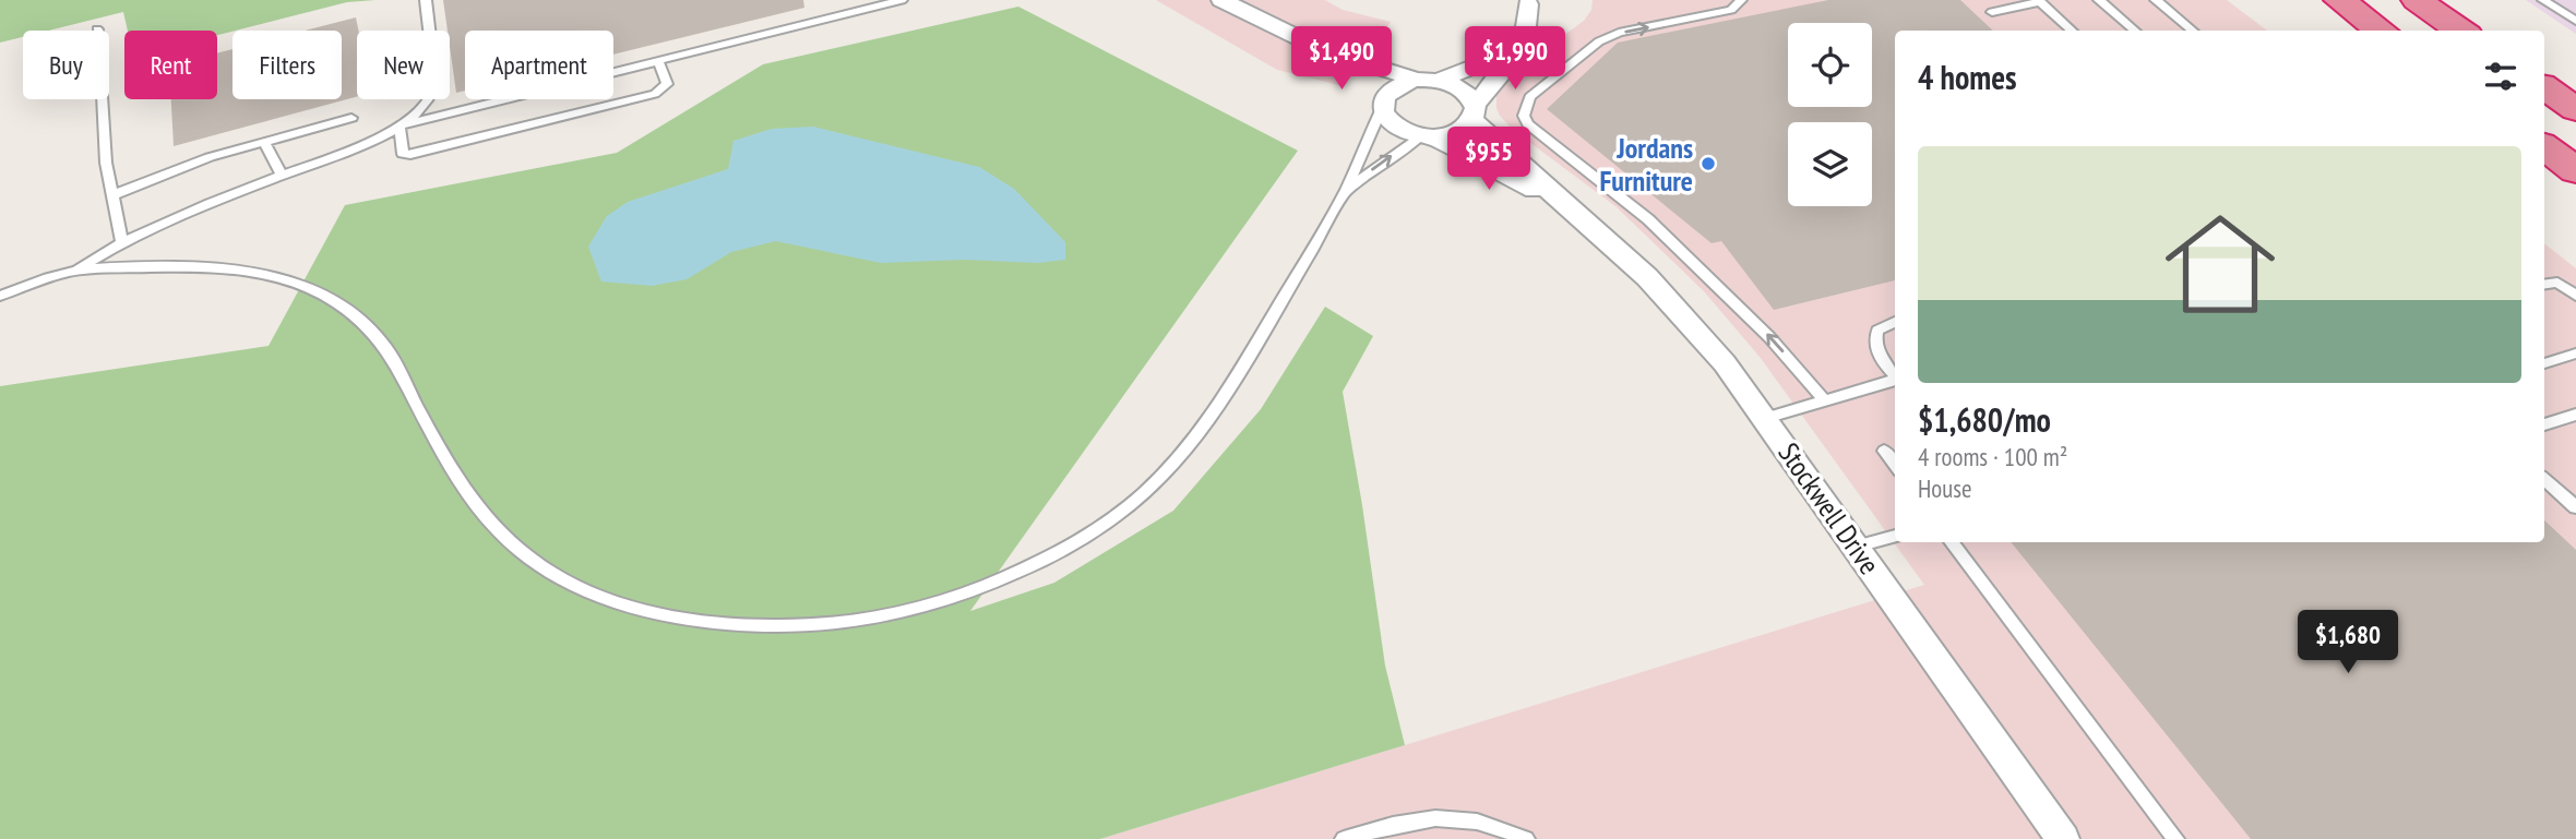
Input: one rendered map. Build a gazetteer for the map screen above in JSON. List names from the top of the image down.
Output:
{
  "streets": {
    "street": ["Stockwell Drive"]
  },
  "places": ["Jordans Furniture"],
  "page": {
    "price": [
      "$1,490",
      "$1,990",
      "$955",
      "$1,680"
    ],
    "chip": [
      "Buy",
      "Rent",
      "Filters",
      "New",
      "Apartment"
    ],
    "heading": "4 homes",
    "list": [
      {
        "name": "$1,680/mo",
        "note": "4 rooms · 100 m² · House"
      }
    ]
  }
}
